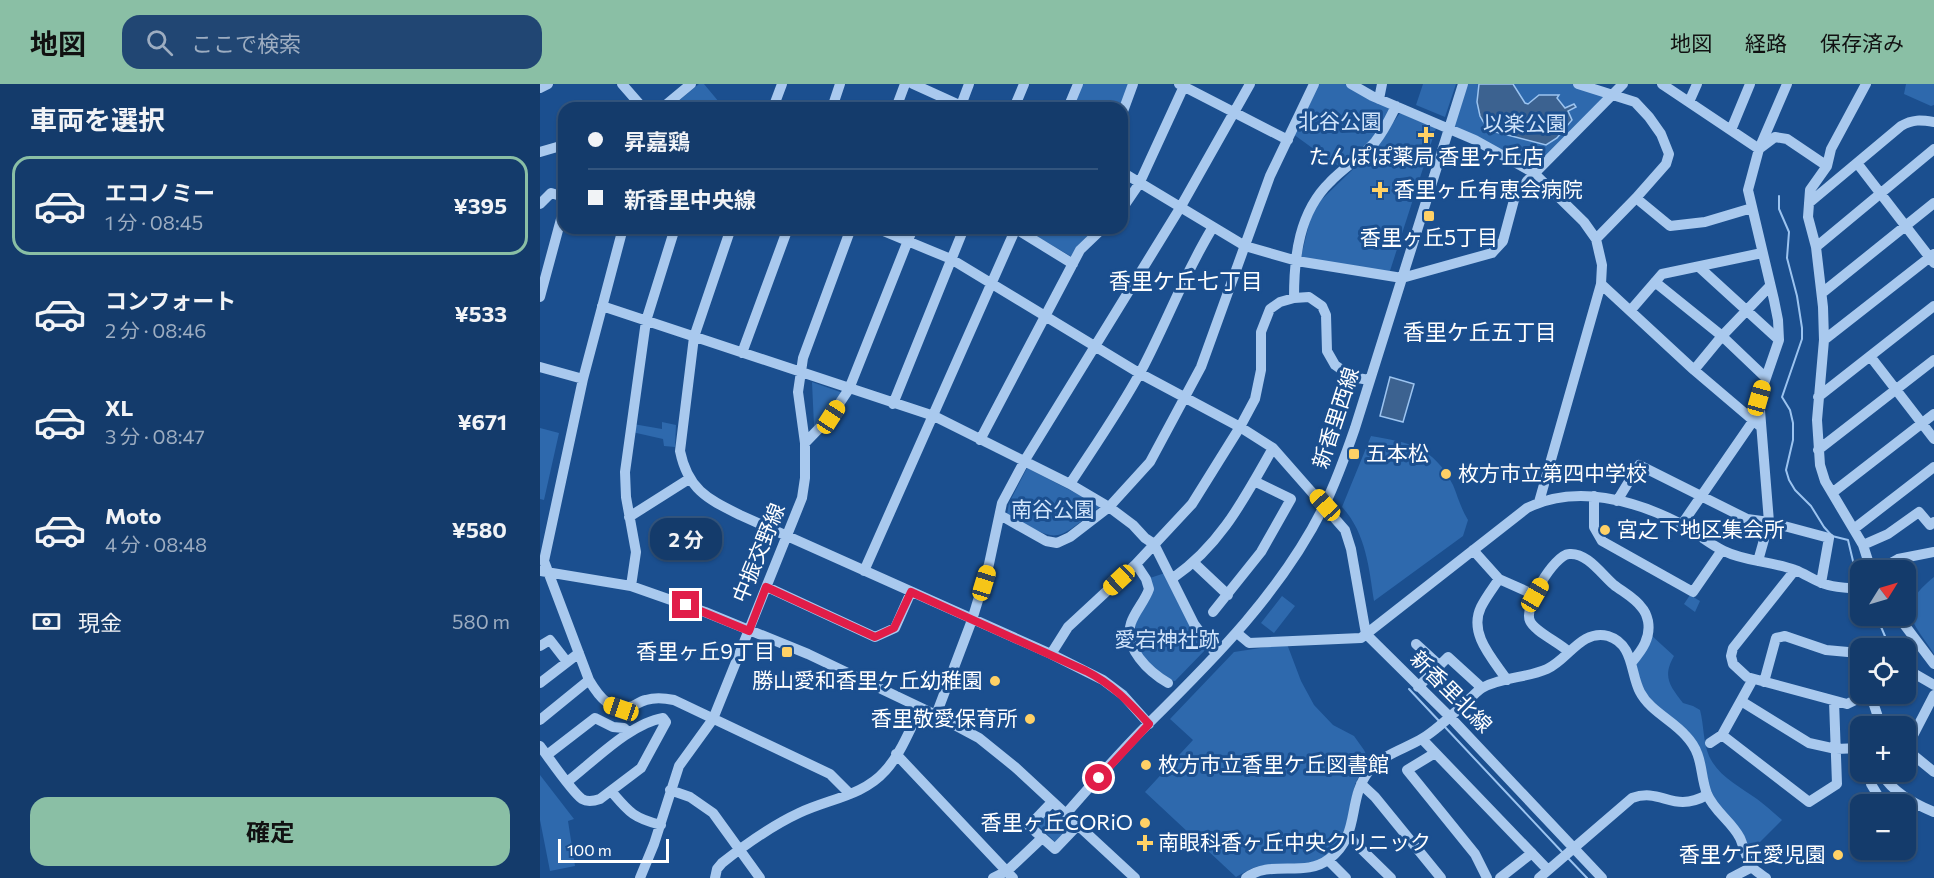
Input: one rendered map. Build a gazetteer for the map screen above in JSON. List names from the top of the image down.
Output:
{
  "streets": {
    "street": ["新香里西線", "中振交野線", "新香里北線"]
  },
  "districts": ["香里ケ丘七丁目", "香里ケ丘五丁目"],
  "parks": [
    "北谷公園",
    "以楽公園",
    "南谷公園",
    "愛宕神社跡"
  ],
  "places": {
    "health": ["たんぽぽ薬局 香里ヶ丘店", "香里ヶ丘有恵会病院", "南眼科香ヶ丘中央クリニック"],
    "transit": ["香里ヶ丘5丁目", "五本松", "香里ヶ丘9丁目"],
    "other": [
      "枚方市立第四中学校",
      "宮之下地区集会所",
      "勝山愛和香里ケ丘幼稚園",
      "香里敬愛保育所",
      "枚方市立香里ケ丘図書館",
      "香里ヶ丘CORiO",
      "香里ケ丘愛児園"
    ]
  },
  "scale_bar": "100 m",
  "north": "top right",
  "page": {
    "header": "地図",
    "search": "ここで検索",
    "nav": ["地図", "経路", "保存済み"],
    "heading": "車両を選択",
    "banner": ["昇嘉鶏", "新香里中央線"],
    "list": [
      {
        "name": "エコノミー",
        "note": "1 分 · 08:45",
        "value": "¥395"
      },
      {
        "name": "コンフォート",
        "note": "2 分 · 08:46",
        "value": "¥533"
      },
      {
        "name": "XL",
        "note": "3 分 · 08:47",
        "value": "¥671"
      },
      {
        "name": "Moto",
        "note": "4 分 · 08:48",
        "value": "¥580"
      }
    ],
    "bubble": "2 分",
    "map_buttons": ["+", "−"],
    "pay": ["現金", "580 m"],
    "buttons": "確定",
    "scale": "100 m"
  }
}
